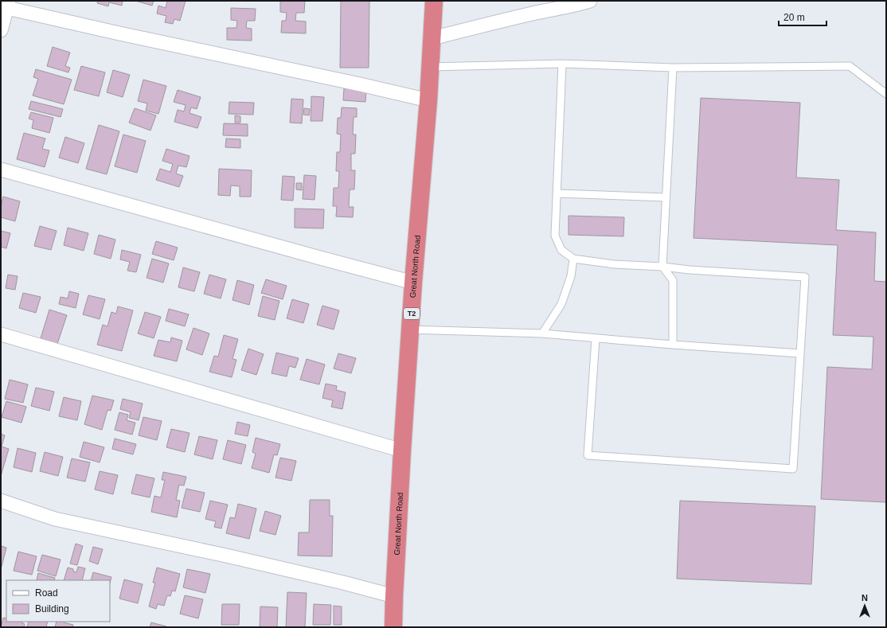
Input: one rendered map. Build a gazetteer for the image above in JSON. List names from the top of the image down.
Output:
{
  "streets": {
    "highway": ["Great North Road", "T2"]
  },
  "legend": ["Road", "Building"],
  "scale_bar": "20 m",
  "north": "top"
}
